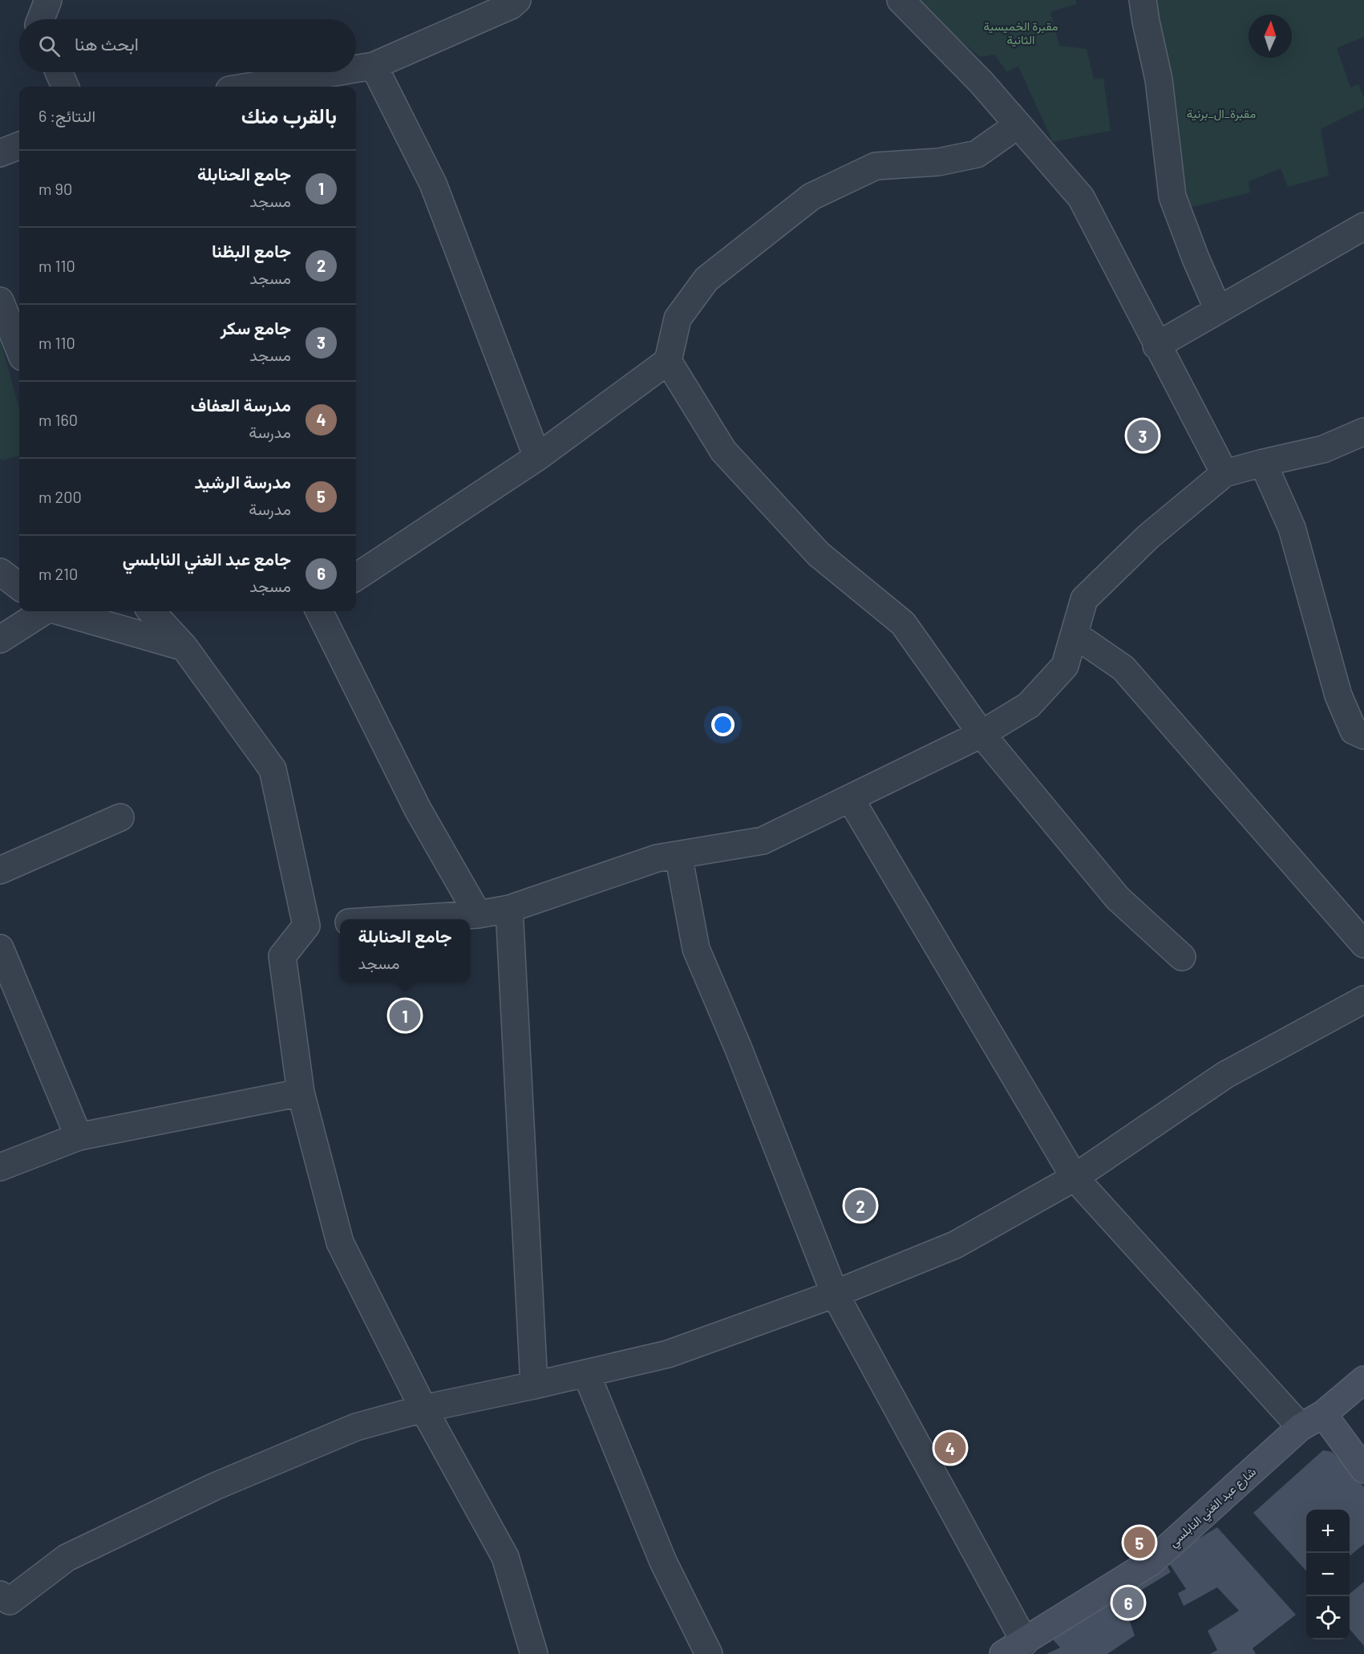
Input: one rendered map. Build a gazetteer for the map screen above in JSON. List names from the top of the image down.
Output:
{
  "streets": {
    "main road": ["شارع عبد الغني النابلسي"]
  },
  "parks": ["مقبرة الخميسية الثانية", "مقبرة_ال_برنية"],
  "north": "top",
  "page": {
    "search": "ابحث هنا",
    "heading": ["بالقرب منك", "النتائج: 6"],
    "list": [
      {
        "mark": "1",
        "name": "جامع الحنابلة",
        "note": "مسجد",
        "value": "90 m"
      },
      {
        "mark": "2",
        "name": "جامع البظنا",
        "note": "مسجد",
        "value": "110 m"
      },
      {
        "mark": "3",
        "name": "جامع سكر",
        "note": "مسجد",
        "value": "110 m"
      },
      {
        "mark": "4",
        "name": "مدرسة العفاف",
        "note": "مدرسة",
        "value": "160 m"
      },
      {
        "mark": "5",
        "name": "مدرسة الرشيد",
        "note": "مدرسة",
        "value": "200 m"
      },
      {
        "mark": "6",
        "name": "جامع عبد الغني النابلسي",
        "note": "مسجد",
        "value": "210 m"
      }
    ],
    "pins": [
      "3",
      "1",
      "2",
      "4",
      "5",
      "6"
    ],
    "popup": ["جامع الحنابلة", "مسجد"],
    "map_buttons": ["+", "−"]
  }
}
